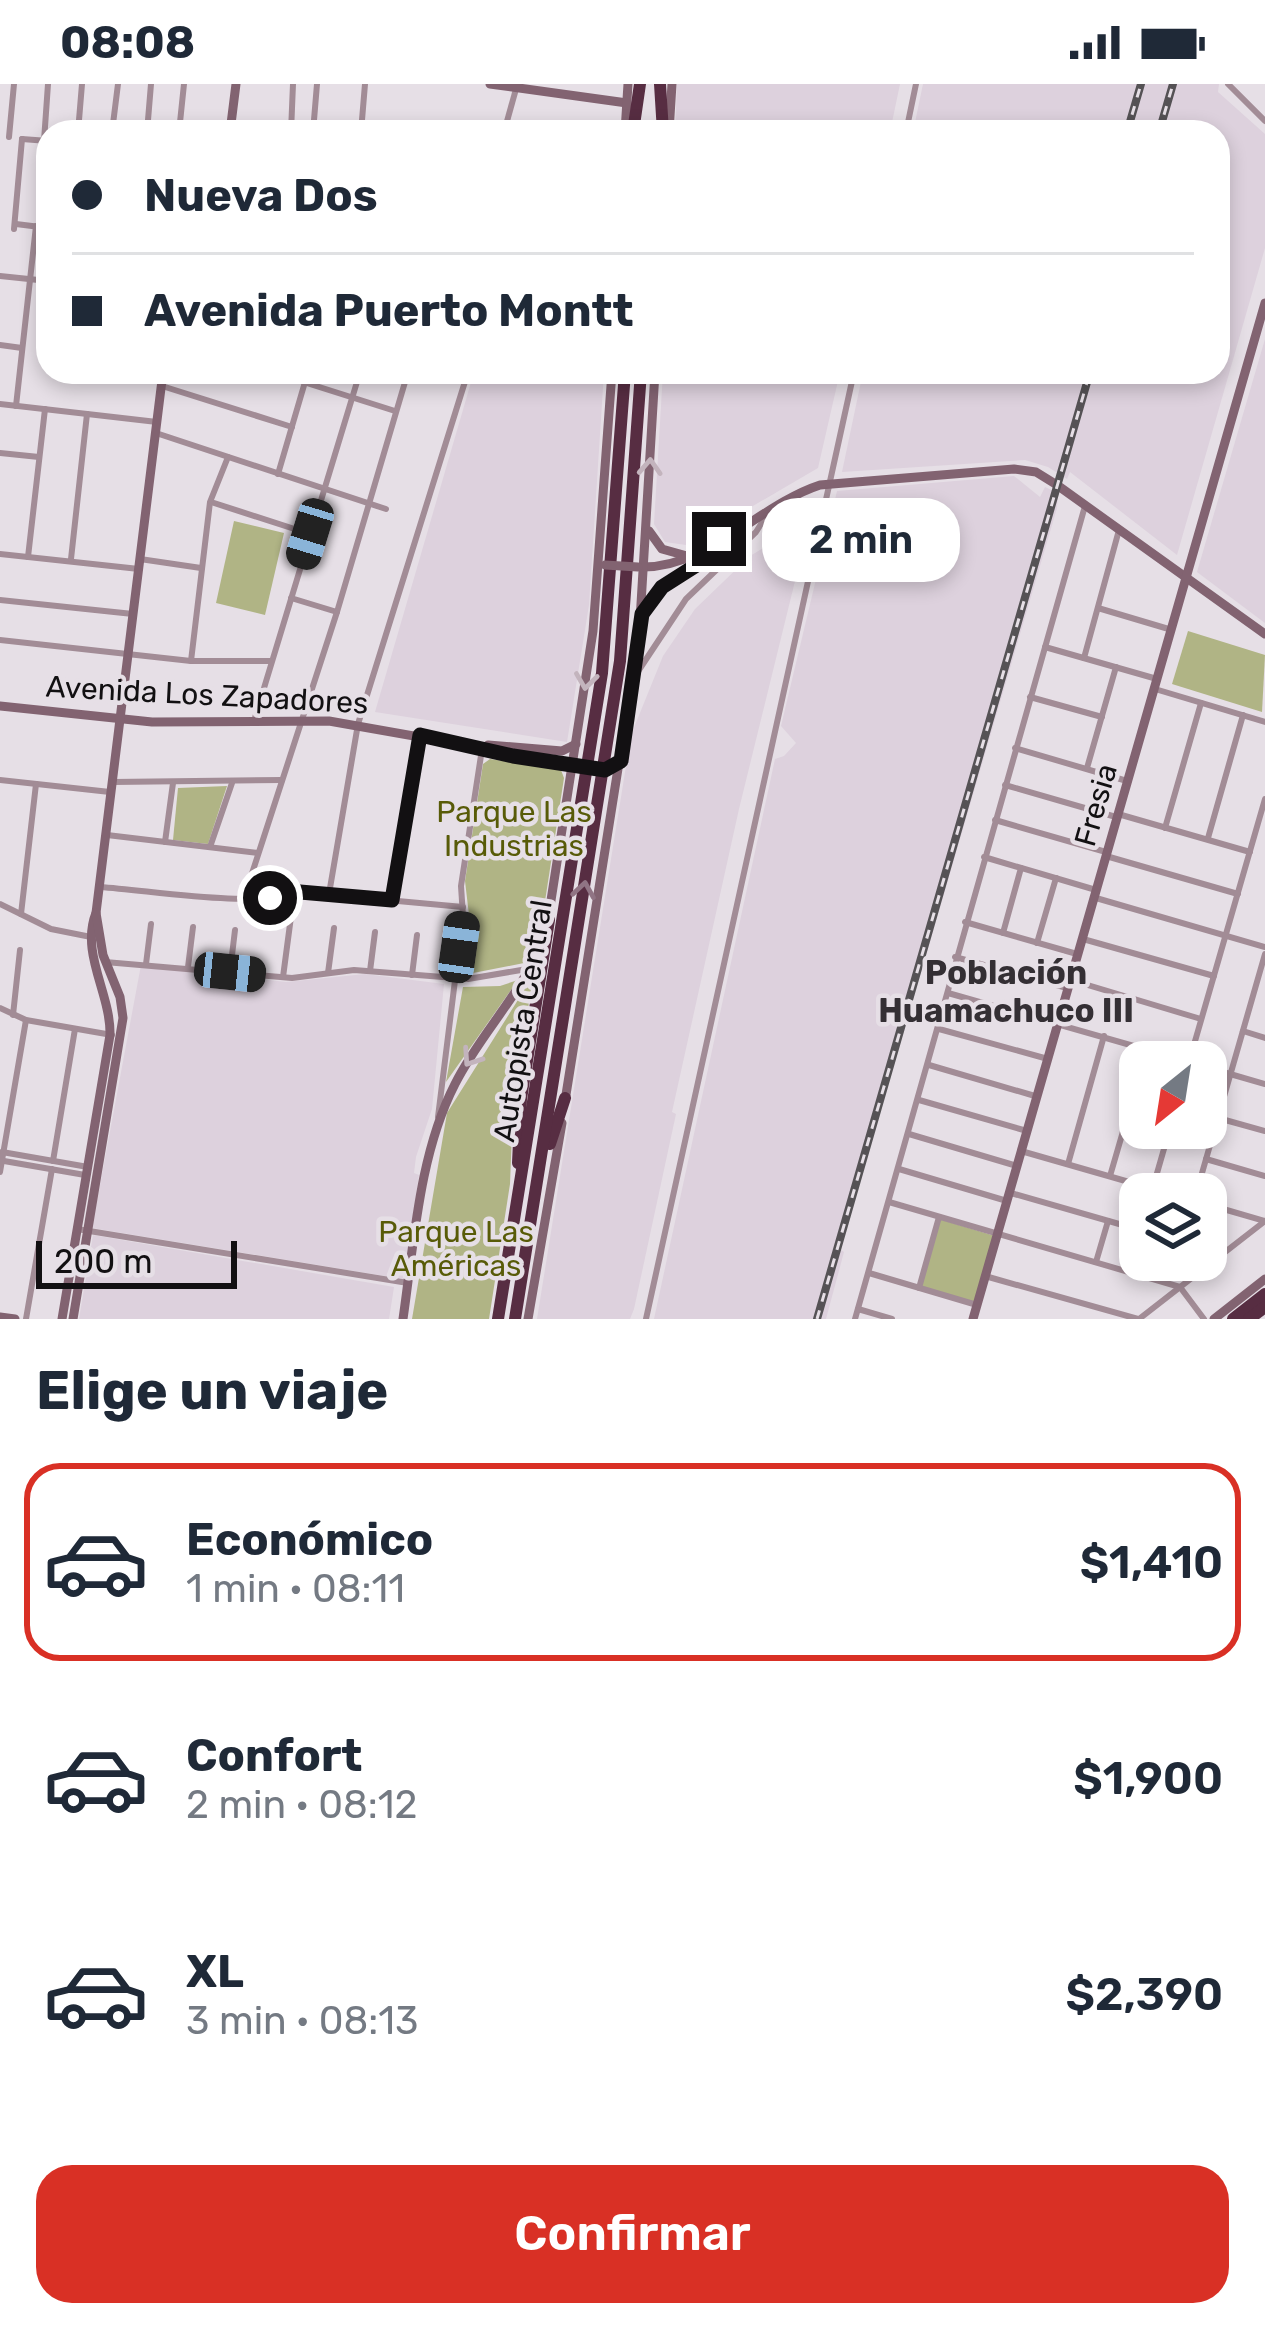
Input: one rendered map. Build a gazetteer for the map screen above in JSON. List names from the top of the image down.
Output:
{
  "streets": {
    "highway": ["Autopista Central"],
    "street": ["Avenida Los Zapadores", "Fresia"]
  },
  "districts": ["Población Huamachuco III"],
  "parks": ["Parque Las Industrias", "Parque Las Américas"],
  "scale_bar": "200 m",
  "north": "bottom left",
  "page": {
    "status": "08:08",
    "banner": ["Nueva Dos", "Avenida Puerto Montt"],
    "bubble": "2 min",
    "scale": "200 m",
    "heading": "Elige un viaje",
    "list": [
      {
        "name": "Económico",
        "note": "1 min · 08:11",
        "value": "$1,410"
      },
      {
        "name": "Confort",
        "note": "2 min · 08:12",
        "value": "$1,900"
      },
      {
        "name": "XL",
        "note": "3 min · 08:13",
        "value": "$2,390"
      }
    ],
    "buttons": "Confirmar"
  }
}
